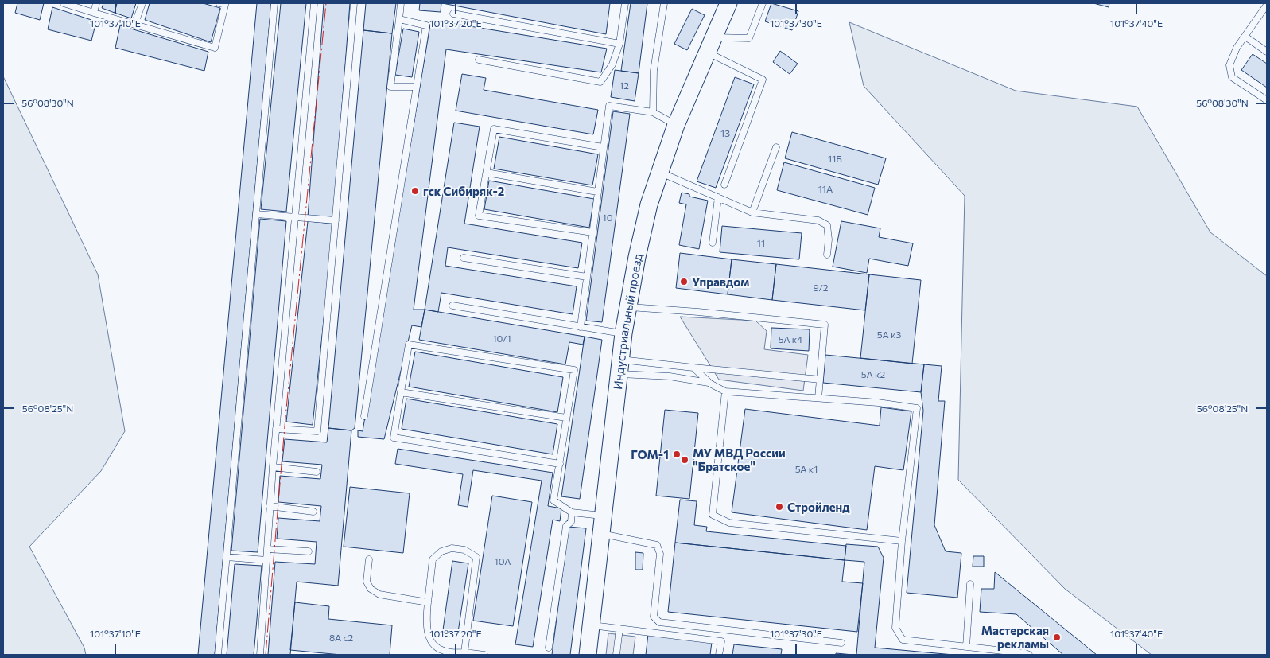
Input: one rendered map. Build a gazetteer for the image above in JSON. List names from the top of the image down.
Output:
{
  "streets": {
    "street": ["Индустриальный проезд"]
  },
  "places": [
    "гск Сибиряк-2",
    "Управдом",
    "ГОМ-1",
    "МУ МВД России \"Братское\"",
    "Стройленд",
    "Мастерская рекламы"
  ],
  "house_numbers": [
    "12",
    "13",
    "11Б",
    "11А",
    "10",
    "11",
    "9/2",
    "5А к3",
    "10/1",
    "5А к4",
    "5А к2",
    "5А к1",
    "10А",
    "8А с2"
  ],
  "coordinates": [
    "101°37'10\"E",
    "101°37'20\"E",
    "101°37'30\"E",
    "101°37'40\"E",
    "56°08'30\"N",
    "56°08'25\"N"
  ]
}
